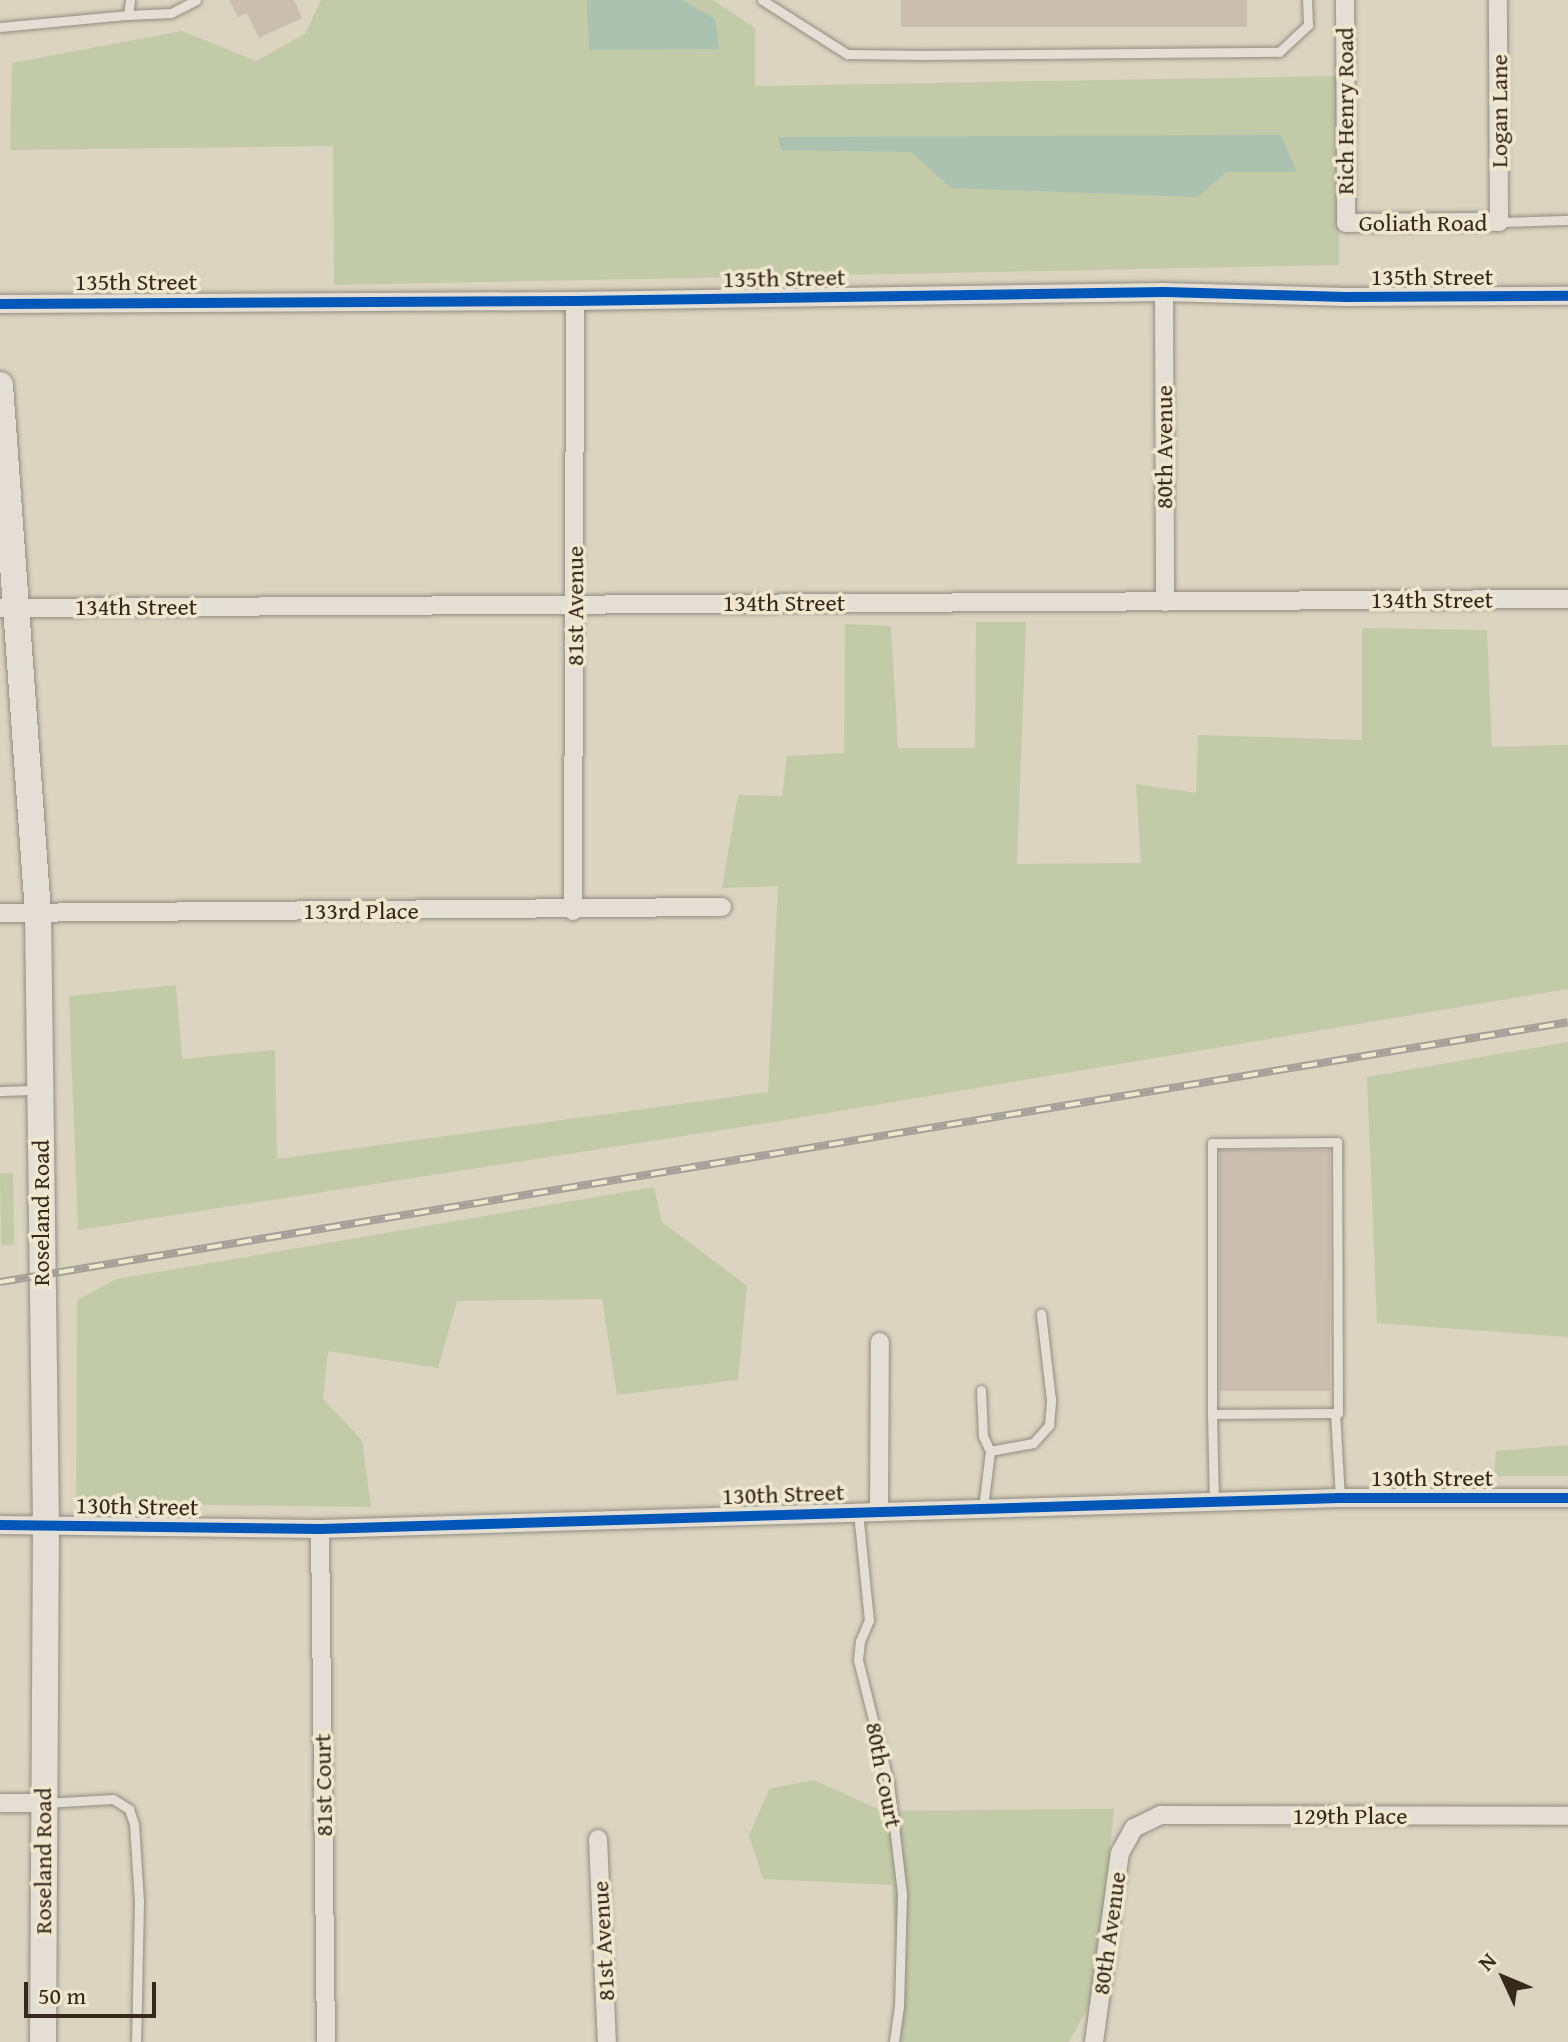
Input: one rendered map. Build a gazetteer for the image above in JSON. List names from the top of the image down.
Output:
{
  "streets": {
    "main road": ["Roseland Road"],
    "street": [
      "Rich Henry Road",
      "Logan Lane",
      "Goliath Road",
      "135th Street",
      "80th Avenue",
      "134th Street",
      "81st Avenue",
      "133rd Place",
      "130th Street",
      "81st Court",
      "129th Place"
    ],
    "lane": ["80th Court"]
  },
  "crossings": [
    ["Rich Henry Road", "Goliath Road"],
    ["Logan Lane", "Goliath Road"],
    ["135th Street", "80th Avenue"],
    ["135th Street", "81st Avenue"],
    ["80th Avenue", "134th Street"],
    ["80th Avenue", "129th Place"],
    ["134th Street", "81st Avenue"],
    ["134th Street", "Roseland Road"],
    ["81st Avenue", "133rd Place"],
    ["133rd Place", "Roseland Road"],
    ["Roseland Road", "130th Street"],
    ["130th Street", "80th Court"],
    ["130th Street", "81st Court"]
  ],
  "scale_bar": "50 m",
  "north": "top left"
}
